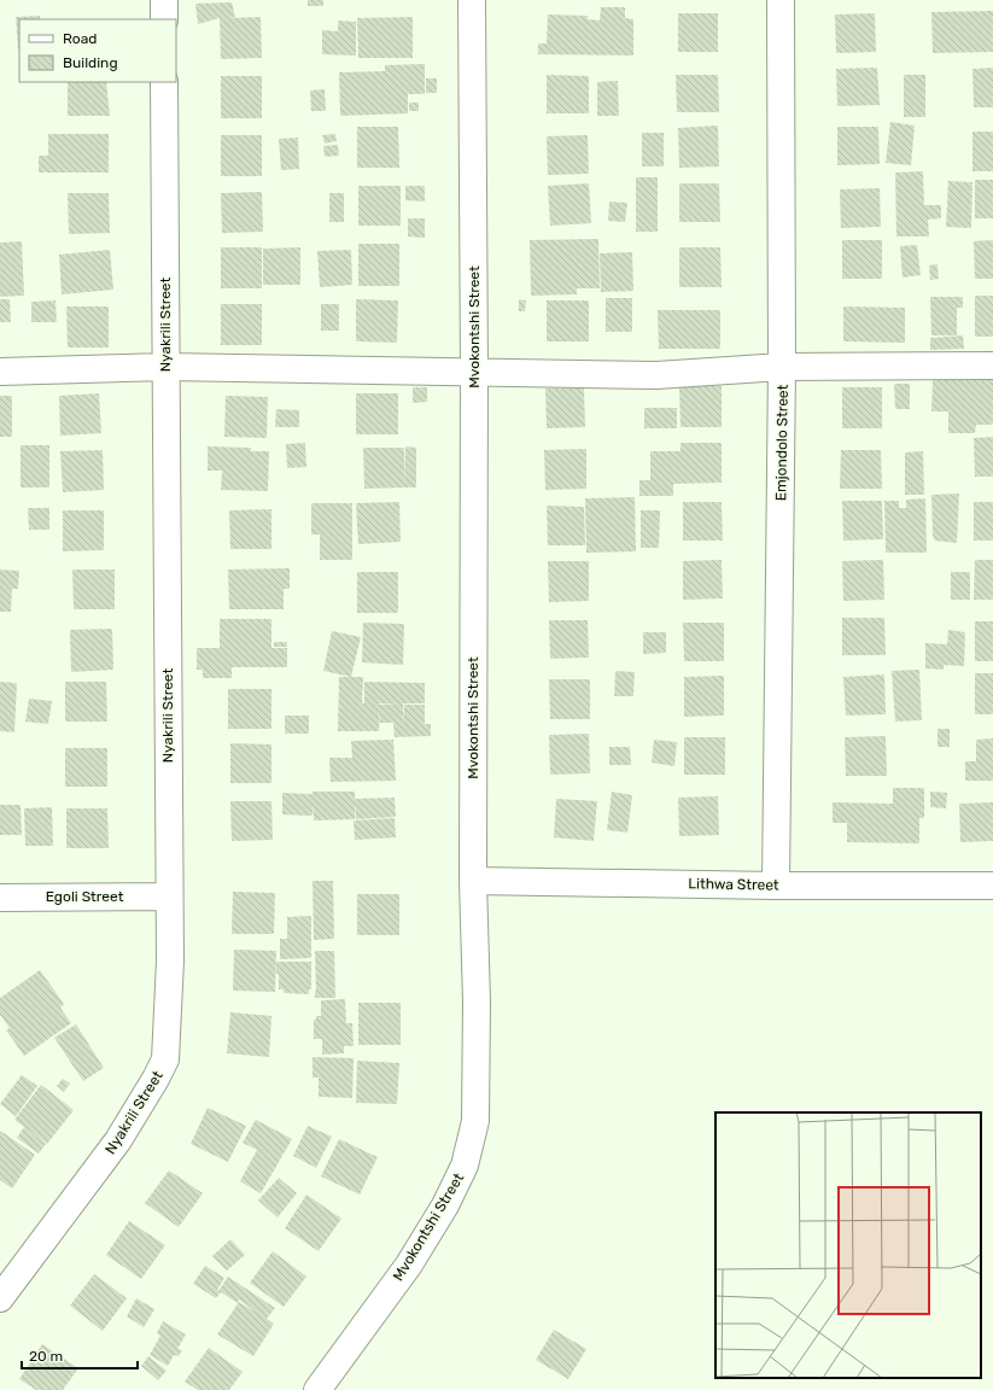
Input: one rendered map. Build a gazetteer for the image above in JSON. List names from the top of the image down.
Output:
{
  "streets": {
    "street": [
      "Nyakrili Street",
      "Mvokontshi Street",
      "Emjondolo Street",
      "Lithwa Street",
      "Egoli Street"
    ]
  },
  "crossings": [
    ["Nyakrili Street", "Egoli Street"],
    ["Mvokontshi Street", "Lithwa Street"],
    ["Emjondolo Street", "Lithwa Street"]
  ],
  "legend": ["Road", "Building"],
  "scale_bar": "20 m"
}
